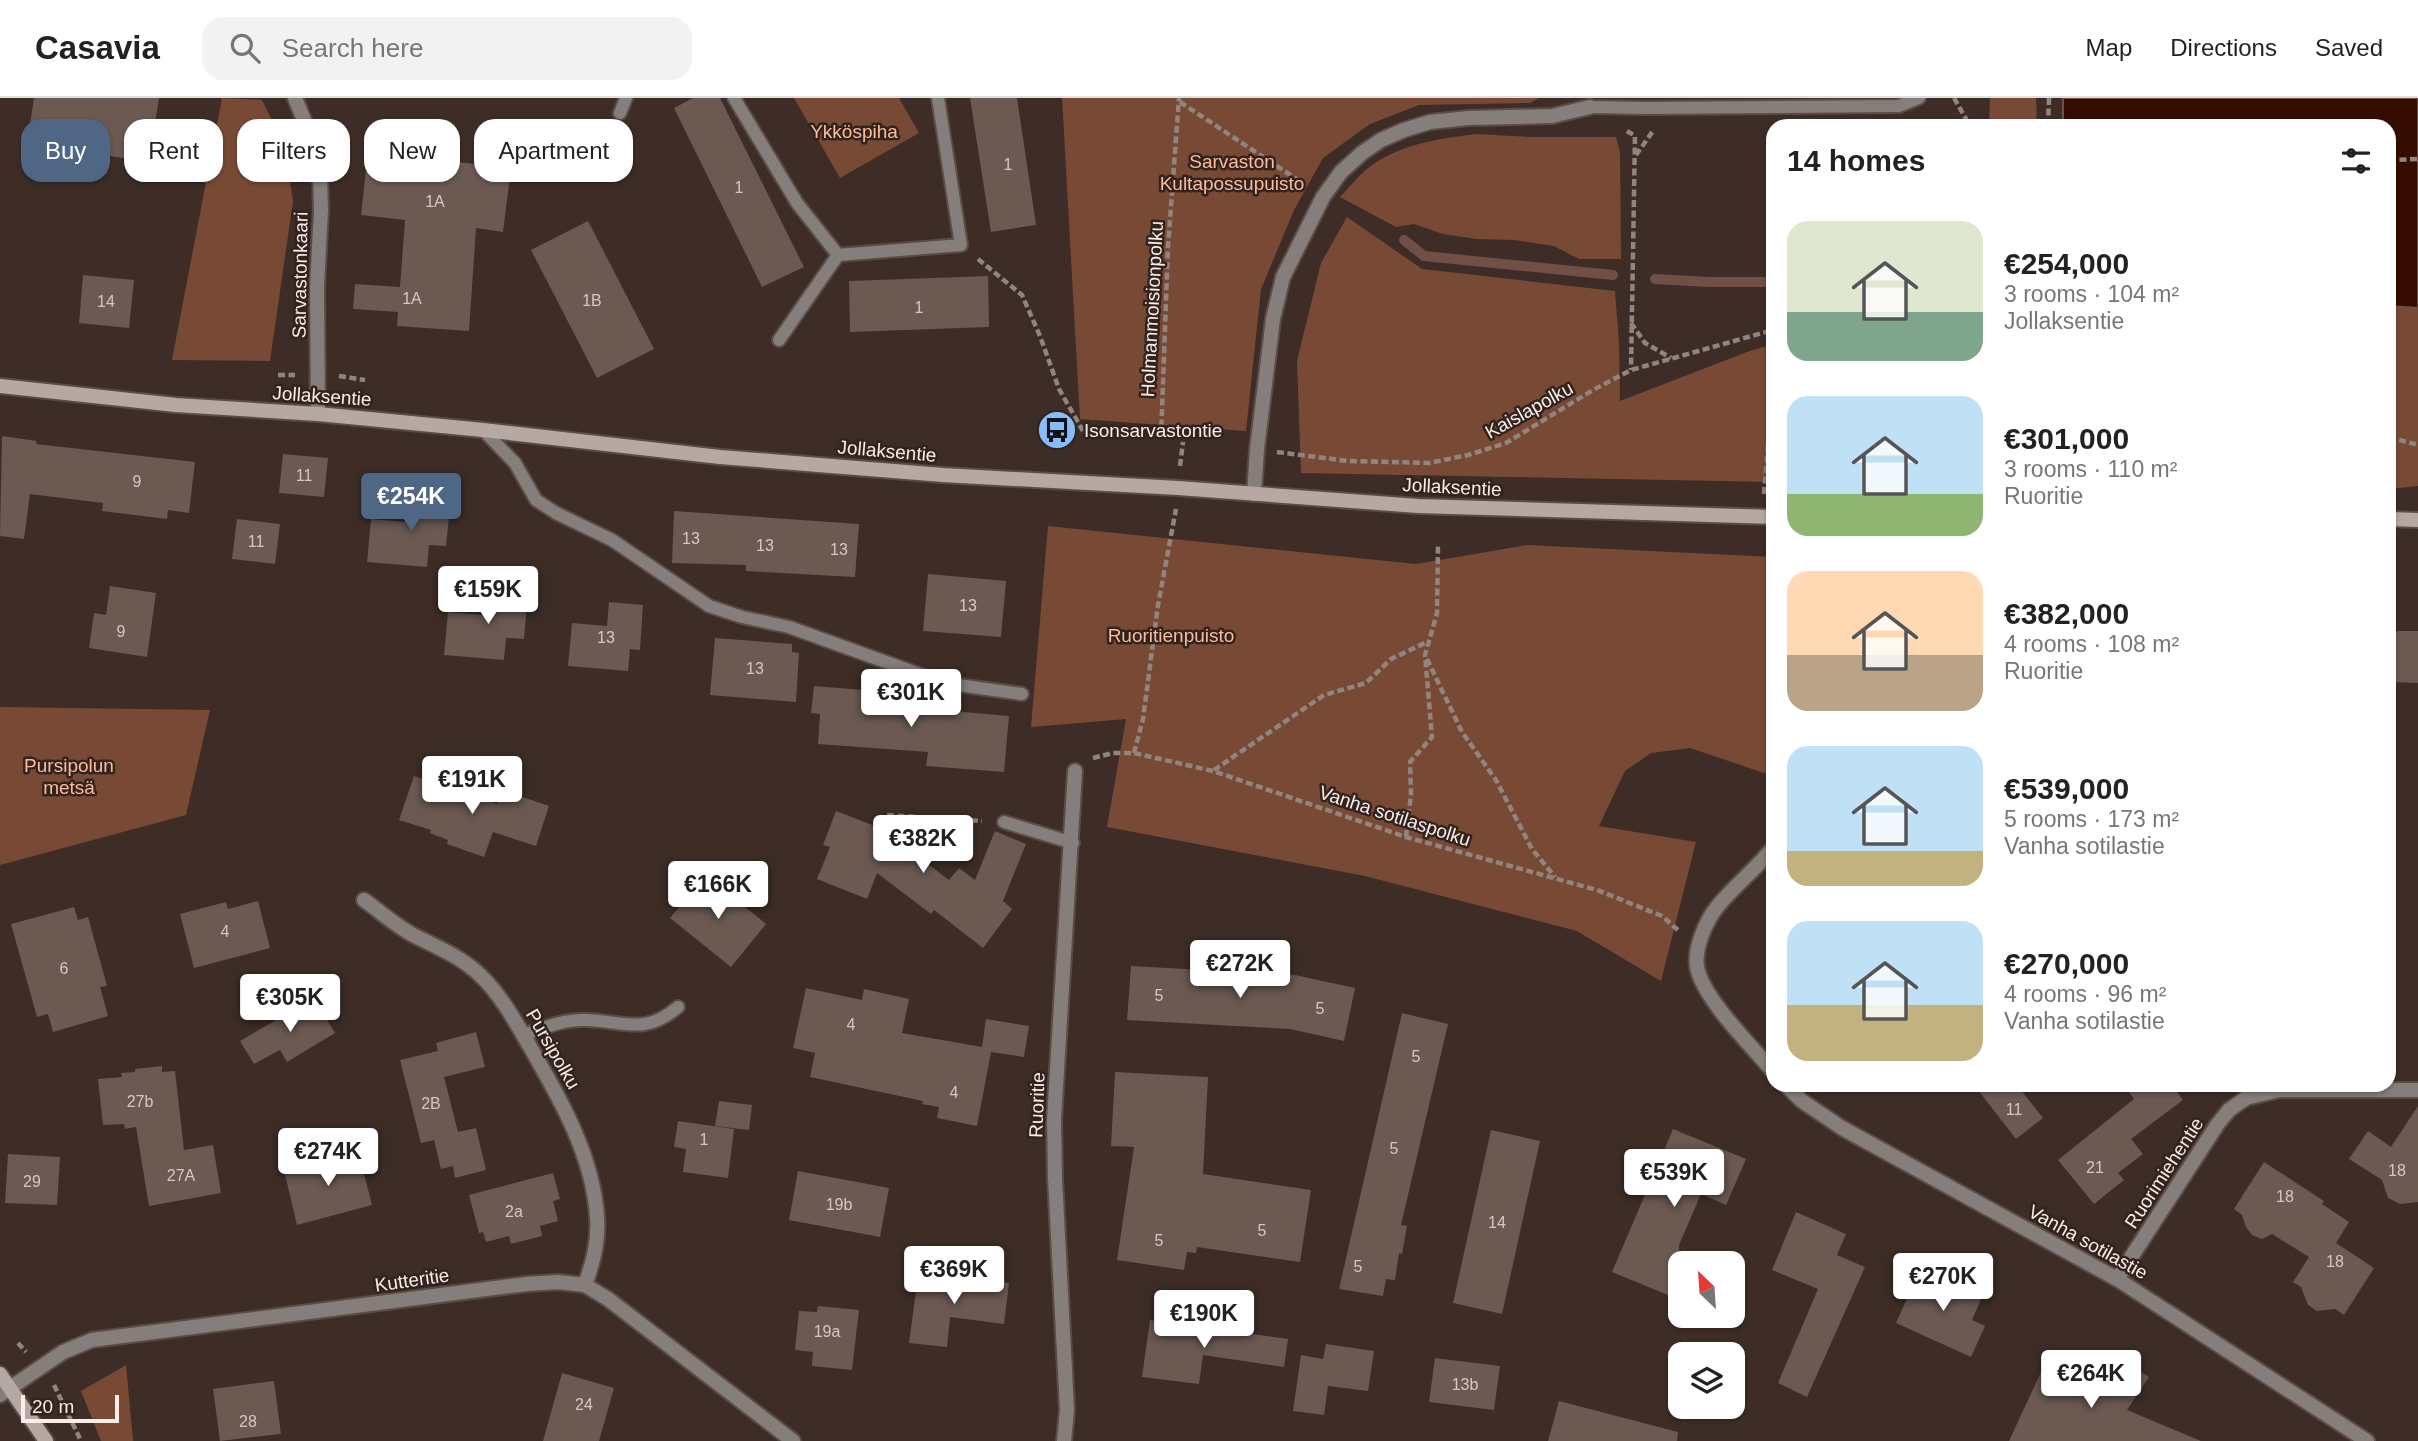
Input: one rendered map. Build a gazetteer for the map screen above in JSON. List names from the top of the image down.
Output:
{
  "streets": {
    "main road": ["Jollaksentie"],
    "street": [
      "Sarvastonkaari",
      "Pursipolku",
      "Ruoritie",
      "Ruorimiehentie",
      "Vanha sotilastie",
      "Kutteritie"
    ],
    "path": ["Holmanmoisionpolku", "Kaislapolku", "Vanha sotilaspolku"]
  },
  "crossings": [
    ["Sarvastonkaari", "Jollaksentie"],
    ["Vanha sotilaspolku", "Ruoritie"],
    ["Pursipolku", "Kutteritie"],
    ["Ruorimiehentie", "Vanha sotilastie"]
  ],
  "parks": [
    "Ykköspiha",
    "Sarvaston Kultapossupuisto",
    "Ruoritienpuisto",
    "Pursipolun metsä"
  ],
  "places": {
    "bus stop": ["Isonsarvastontie"]
  },
  "house_numbers": [
    "1",
    "1",
    "1A",
    "1A",
    "1B",
    "14",
    "1",
    "11",
    "9",
    "13",
    "11",
    "13",
    "13",
    "13",
    "9",
    "13",
    "13",
    "4",
    "6",
    "5",
    "5",
    "4",
    "5",
    "4",
    "27b",
    "2B",
    "11",
    "1",
    "5",
    "21",
    "18",
    "27A",
    "29",
    "18",
    "19b",
    "2a",
    "14",
    "5",
    "5",
    "18",
    "5",
    "19a",
    "13b",
    "24",
    "28"
  ],
  "scale_bar": "20 m",
  "north": "top left",
  "page": {
    "header": "Casavia",
    "search": "Search here",
    "nav": ["Map", "Directions", "Saved"],
    "chip": [
      "Buy",
      "Rent",
      "Filters",
      "New",
      "Apartment"
    ],
    "heading": "14 homes",
    "list": [
      {
        "name": "€254,000",
        "note": "3 rooms · 104 m² · Jollaksentie"
      },
      {
        "name": "€301,000",
        "note": "3 rooms · 110 m² · Ruoritie"
      },
      {
        "name": "€382,000",
        "note": "4 rooms · 108 m² · Ruoritie"
      },
      {
        "name": "€539,000",
        "note": "5 rooms · 173 m² · Vanha sotilastie"
      },
      {
        "name": "€270,000",
        "note": "4 rooms · 96 m² · Vanha sotilastie"
      }
    ],
    "price": [
      "€254K",
      "€159K",
      "€301K",
      "€191K",
      "€382K",
      "€166K",
      "€272K",
      "€305K",
      "€274K",
      "€539K",
      "€369K",
      "€270K",
      "€190K",
      "€264K"
    ],
    "scale": "20 m"
  }
}
